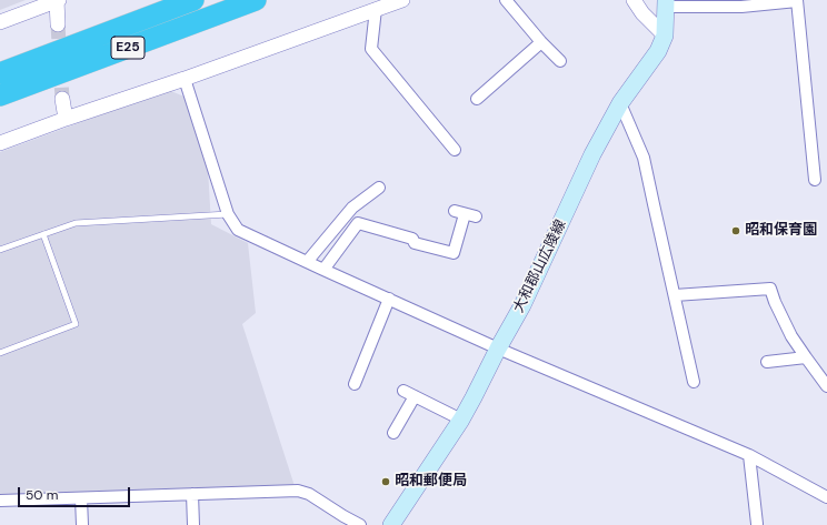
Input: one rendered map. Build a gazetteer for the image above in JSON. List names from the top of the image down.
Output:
{
  "streets": {
    "highway": ["E25"],
    "main road": ["大和郡山広陵線"]
  },
  "places": ["昭和保育園", "昭和郵便局"],
  "scale_bar": "50 m"
}
